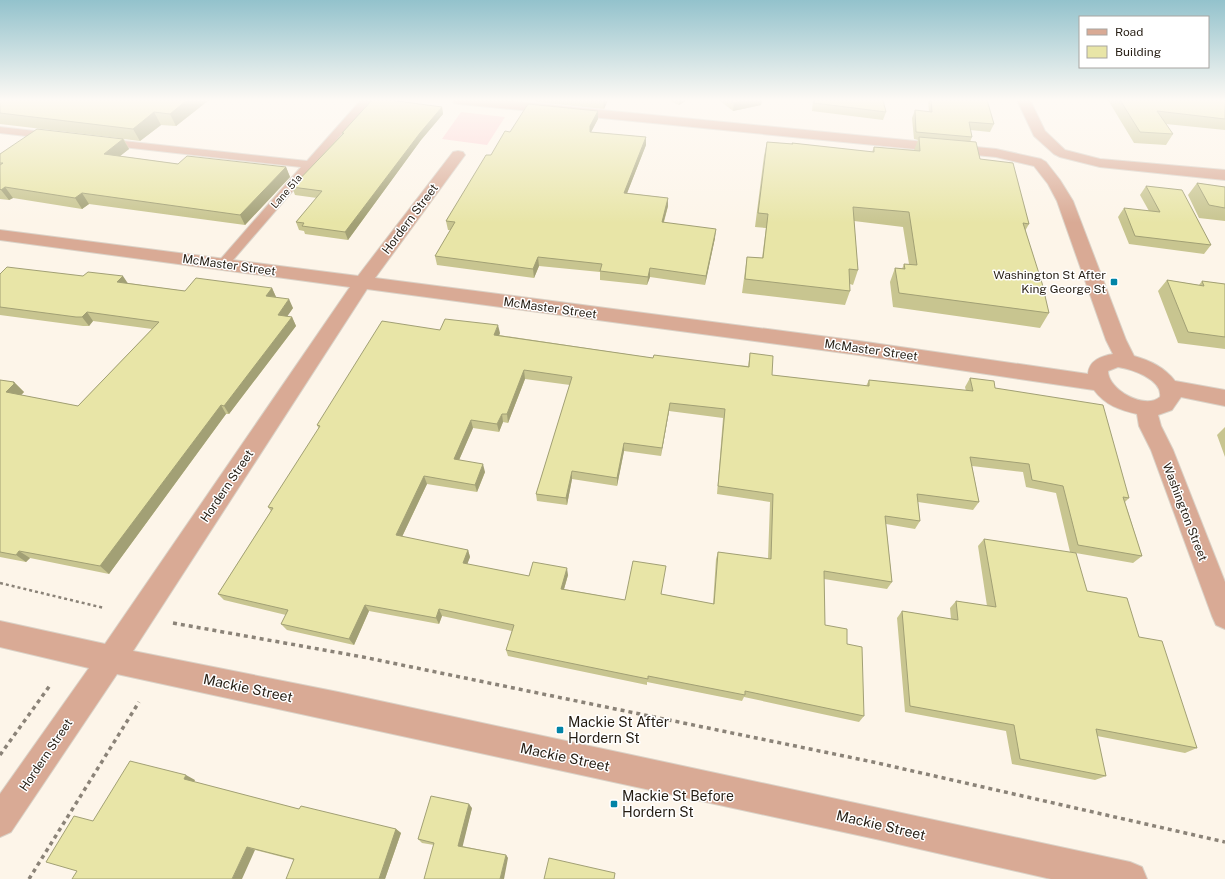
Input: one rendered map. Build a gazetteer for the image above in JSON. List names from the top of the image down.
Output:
{
  "streets": {
    "street": [
      "Hordern Street",
      "McMaster Street",
      "Washington Street",
      "Mackie Street"
    ],
    "lane": ["Lane 51a"]
  },
  "crossings": [
    ["Lane 51a", "McMaster Street"],
    ["Hordern Street", "McMaster Street"],
    ["Hordern Street", "Mackie Street"]
  ],
  "places": {
    "transit": ["Washington St After King George St", "Mackie St After Hordern St", "Mackie St Before Hordern St"]
  },
  "legend": ["Road", "Building"]
}
